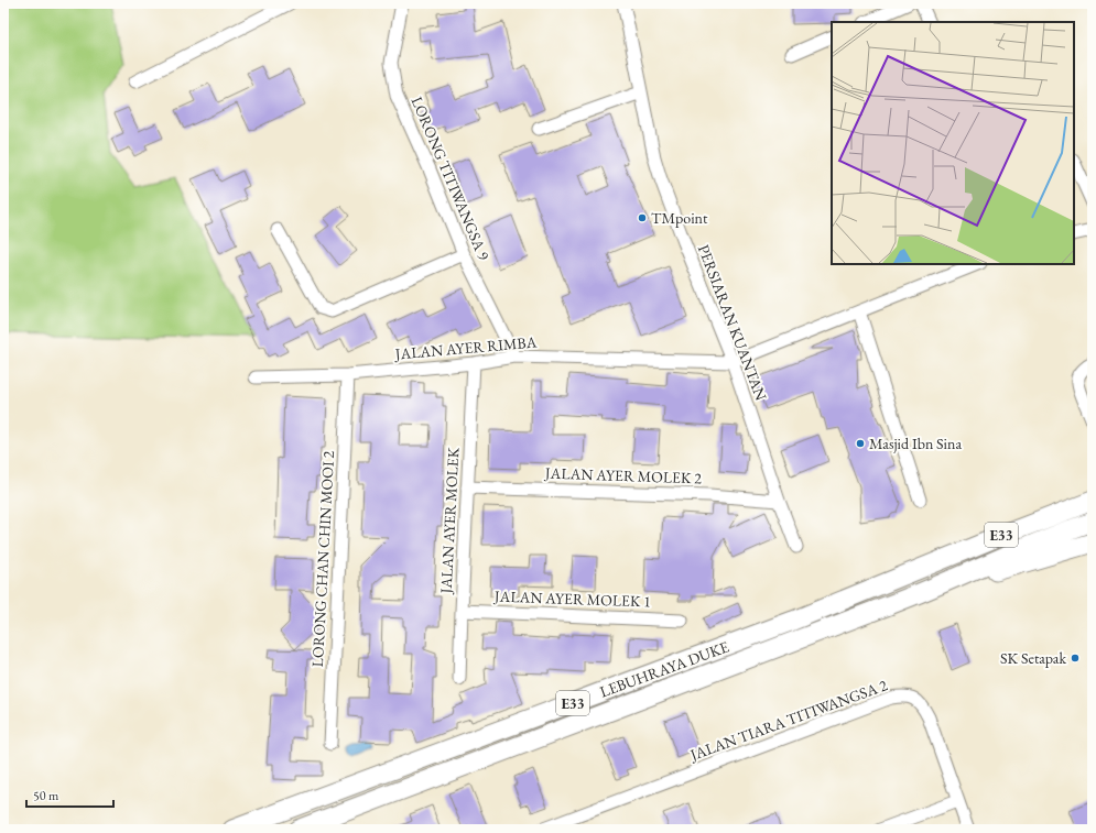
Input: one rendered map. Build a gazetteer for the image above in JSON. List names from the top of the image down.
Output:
{
  "streets": {
    "highway": ["E33", "LEBUHRAYA DUKE"],
    "street": [
      "LORONG TITIWANGSA 9",
      "PERSIARAN KUANTAN",
      "JALAN AYER RIMBA",
      "JALAN AYER MOLEK 2",
      "JALAN AYER MOLEK",
      "LORONG CHAN CHIN MOOI 2",
      "JALAN AYER MOLEK 1",
      "JALAN TIARA TITIWANGSA 2"
    ]
  },
  "crossings": [
    ["LORONG TITIWANGSA 9", "JALAN AYER RIMBA"],
    ["PERSIARAN KUANTAN", "JALAN AYER RIMBA"],
    ["PERSIARAN KUANTAN", "JALAN AYER MOLEK 2"],
    ["JALAN AYER RIMBA", "JALAN AYER MOLEK"],
    ["JALAN AYER RIMBA", "LORONG CHAN CHIN MOOI 2"],
    ["JALAN AYER MOLEK 2", "JALAN AYER MOLEK"],
    ["JALAN AYER MOLEK", "JALAN AYER MOLEK 1"]
  ],
  "places": ["TMpoint", "Masjid Ibn Sina", "SK Setapak"],
  "scale_bar": "50 m"
}
